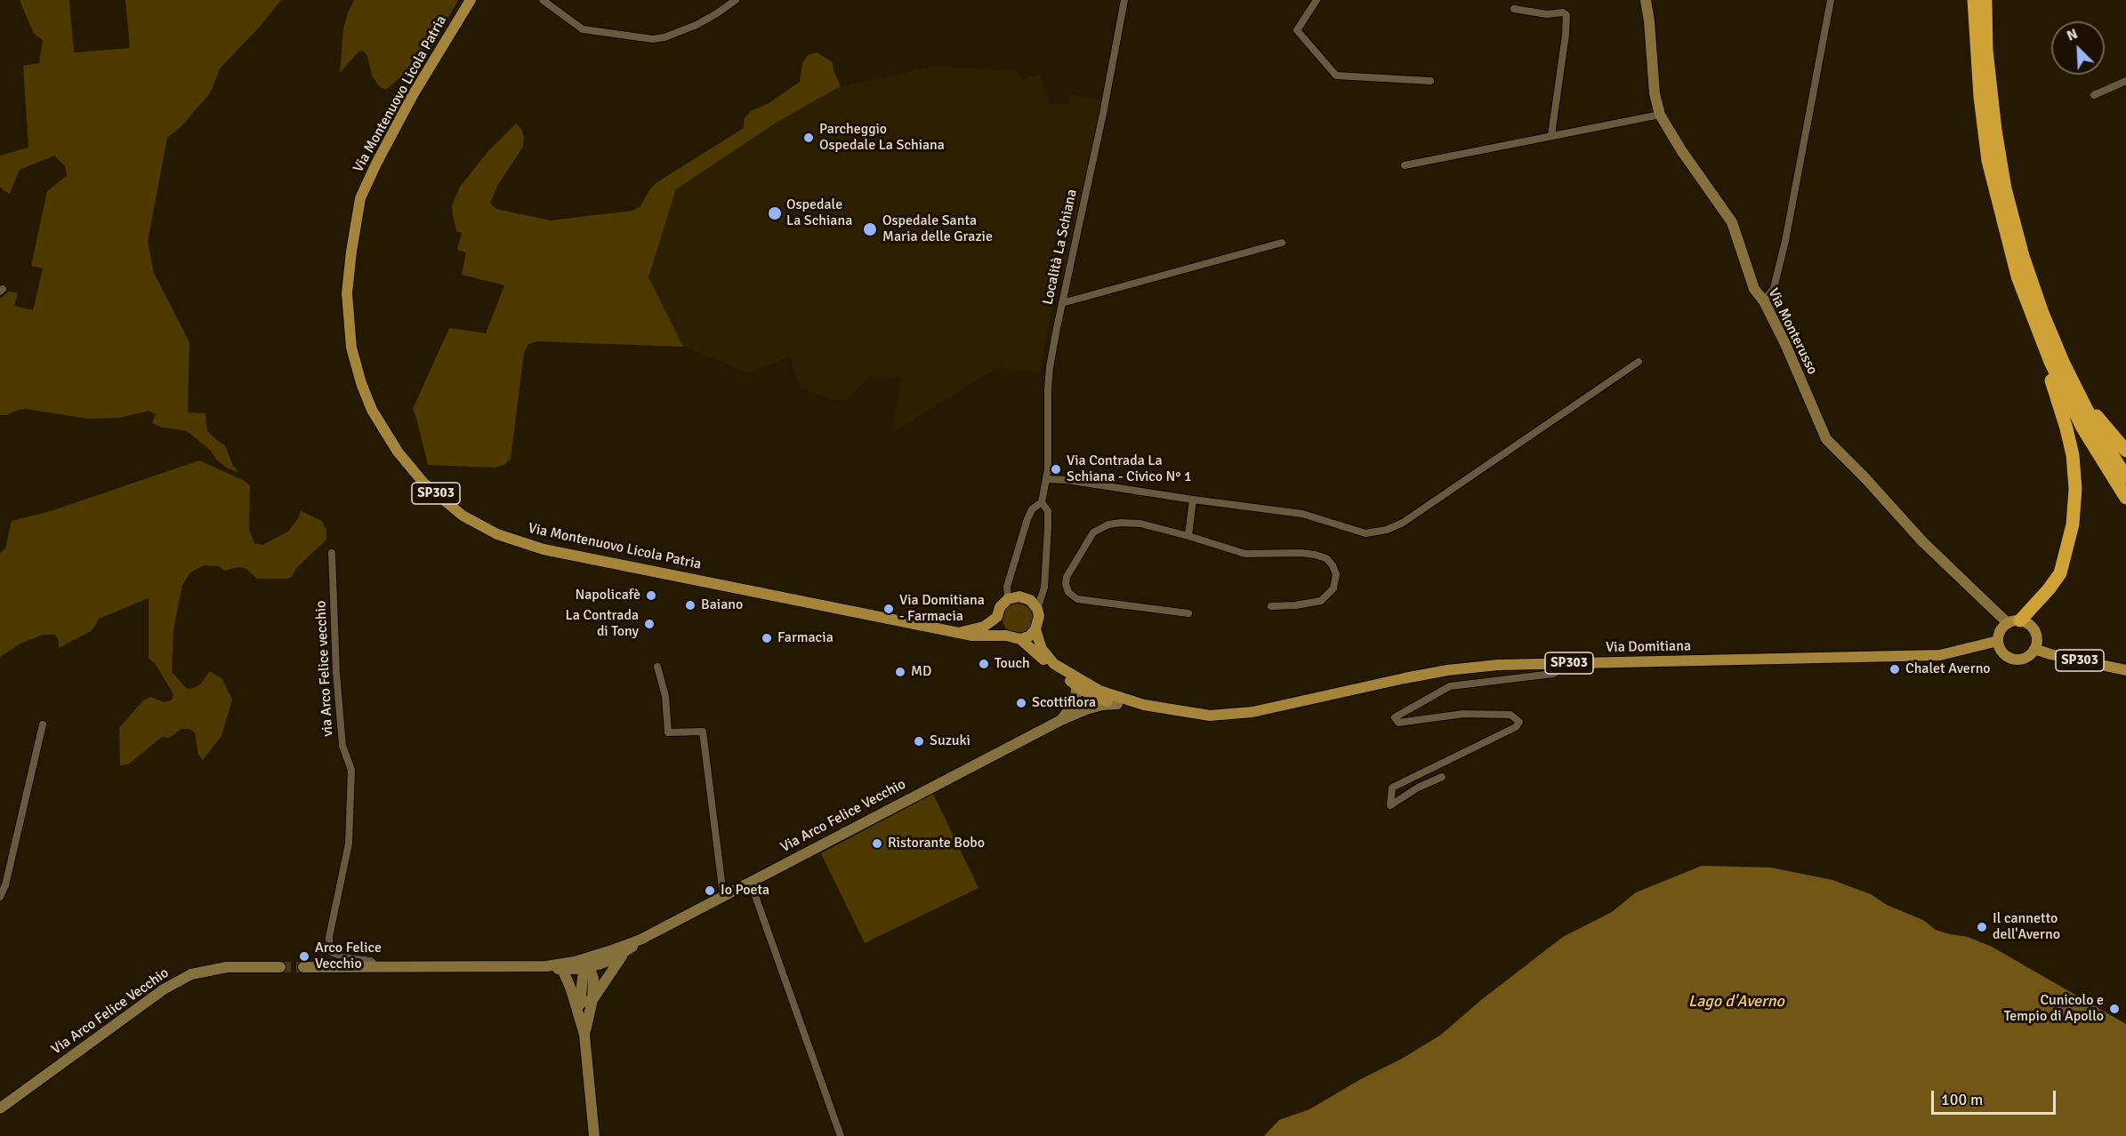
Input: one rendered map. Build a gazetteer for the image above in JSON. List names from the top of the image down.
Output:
{
  "streets": {
    "main road": ["Via Montenuovo Licola Patria", "SP303", "Via Domitiana"],
    "street": [
      "Località La Schiana",
      "Via Monterusso",
      "via Arco Felice vecchio",
      "Via Arco Felice Vecchio"
    ]
  },
  "crossings": [
    ["Via Montenuovo Licola Patria", "Località La Schiana"],
    ["Via Montenuovo Licola Patria", "Via Domitiana"],
    ["Località La Schiana", "Via Domitiana"],
    ["Via Monterusso", "SP303"],
    ["Via Monterusso", "Via Domitiana"],
    ["SP303", "Via Domitiana"],
    ["Via Domitiana", "Via Arco Felice Vecchio"]
  ],
  "water": ["Lago d'Averno"],
  "places": [
    "Parcheggio Ospedale La Schiana",
    "Ospedale La Schiana",
    "Ospedale Santa Maria delle Grazie",
    "Via Contrada La Schiana - Civico N° 1",
    "Napolicafè",
    "Baiano",
    "Via Domitiana - Farmacia",
    "La Contrada di Tony",
    "Farmacia",
    "Touch",
    "Chalet Averno",
    "MD",
    "Scottiflora",
    "Suzuki",
    "Ristorante Bobo",
    "Io Poeta",
    "Il cannetto dell'Averno",
    "Arco Felice Vecchio",
    "Cunicolo e Tempio di Apollo"
  ],
  "scale_bar": "100 m",
  "north": "top left"
}
